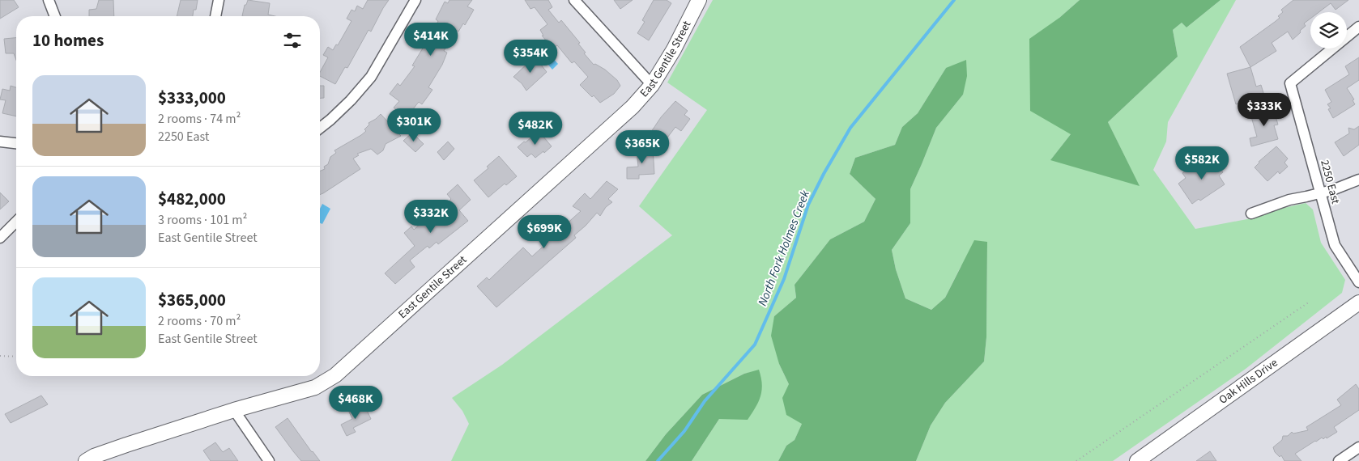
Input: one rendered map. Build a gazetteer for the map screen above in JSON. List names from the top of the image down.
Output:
{
  "streets": {
    "street": ["East Gentile Street", "2250 East", "Oak Hills Drive"]
  },
  "water": ["North Fork Holmes Creek"],
  "page": {
    "heading": "10 homes",
    "price": [
      "$414K",
      "$354K",
      "$333K",
      "$301K",
      "$482K",
      "$365K",
      "$582K",
      "$332K",
      "$699K",
      "$468K"
    ],
    "list": [
      {
        "name": "$333,000",
        "note": "2 rooms · 74 m² · 2250 East"
      },
      {
        "name": "$482,000",
        "note": "3 rooms · 101 m² · East Gentile Street"
      },
      {
        "name": "$365,000",
        "note": "2 rooms · 70 m² · East Gentile Street"
      }
    ]
  }
}
